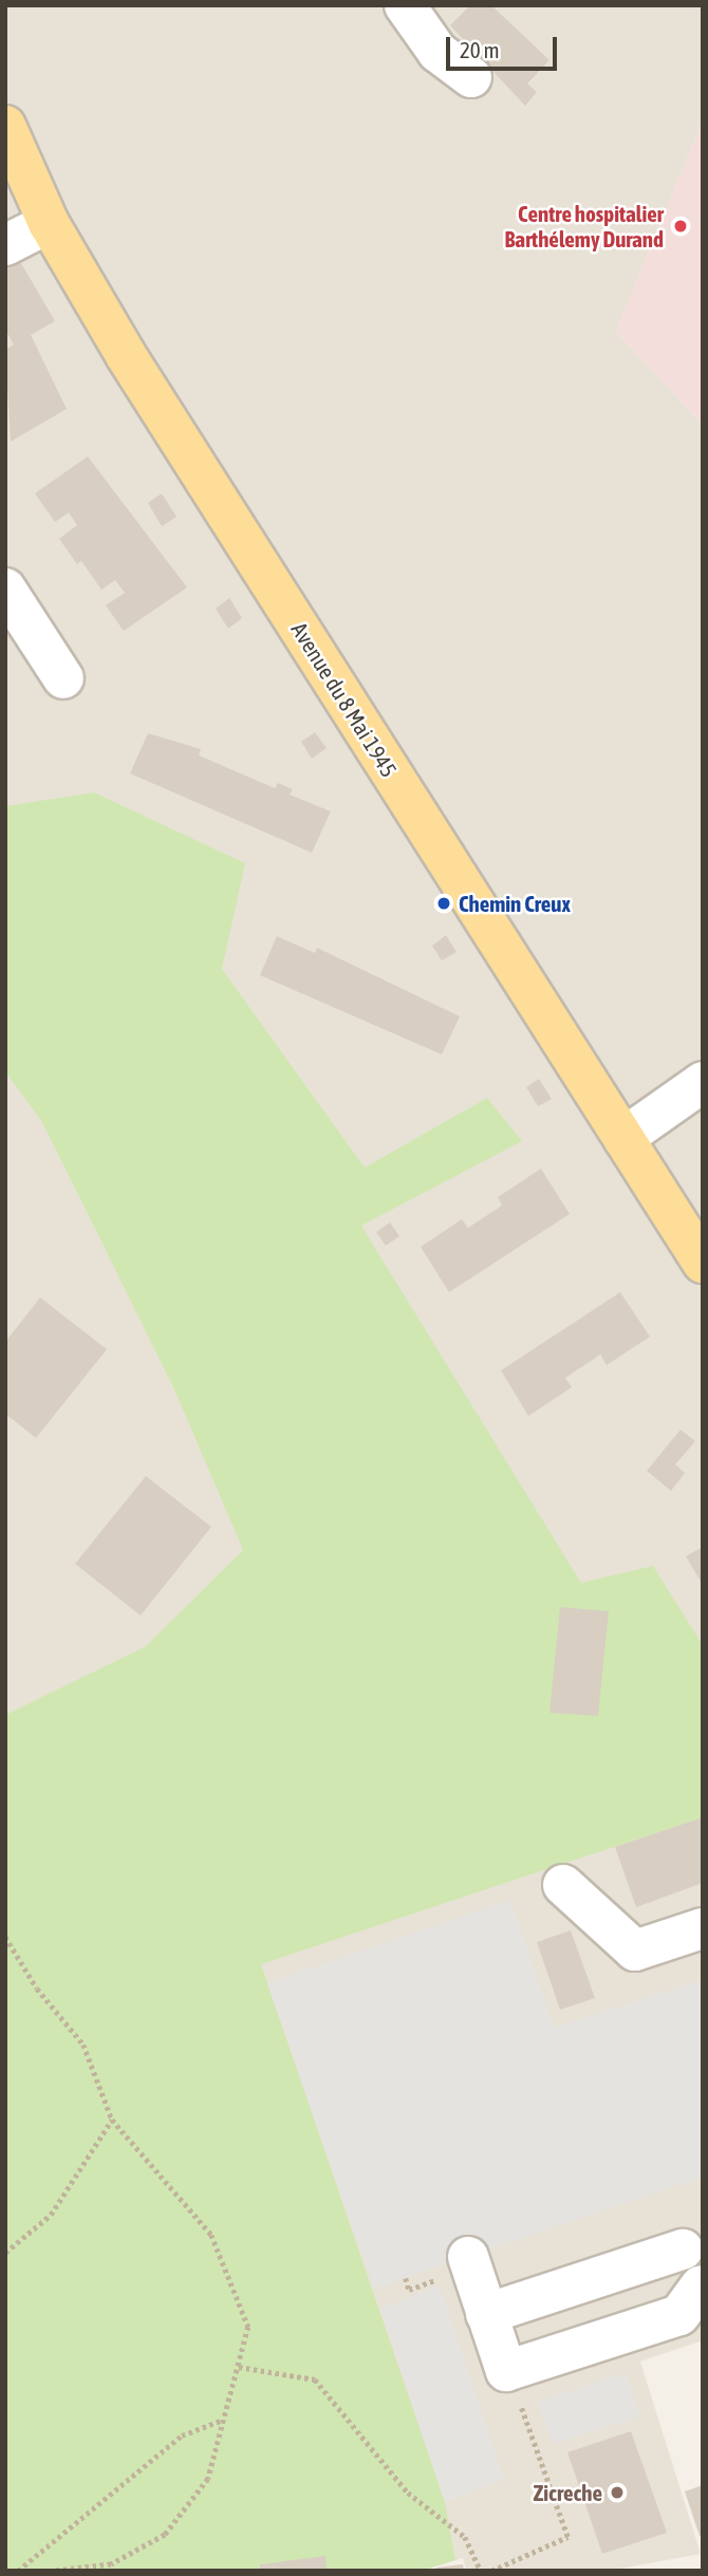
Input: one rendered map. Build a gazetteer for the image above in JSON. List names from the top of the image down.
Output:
{
  "streets": {
    "main road": ["Avenue du 8 Mai 1945"]
  },
  "places": ["Centre hospitalier Barthélemy Durand", "Chemin Creux", "Zicreche"],
  "scale_bar": "20 m"
}
